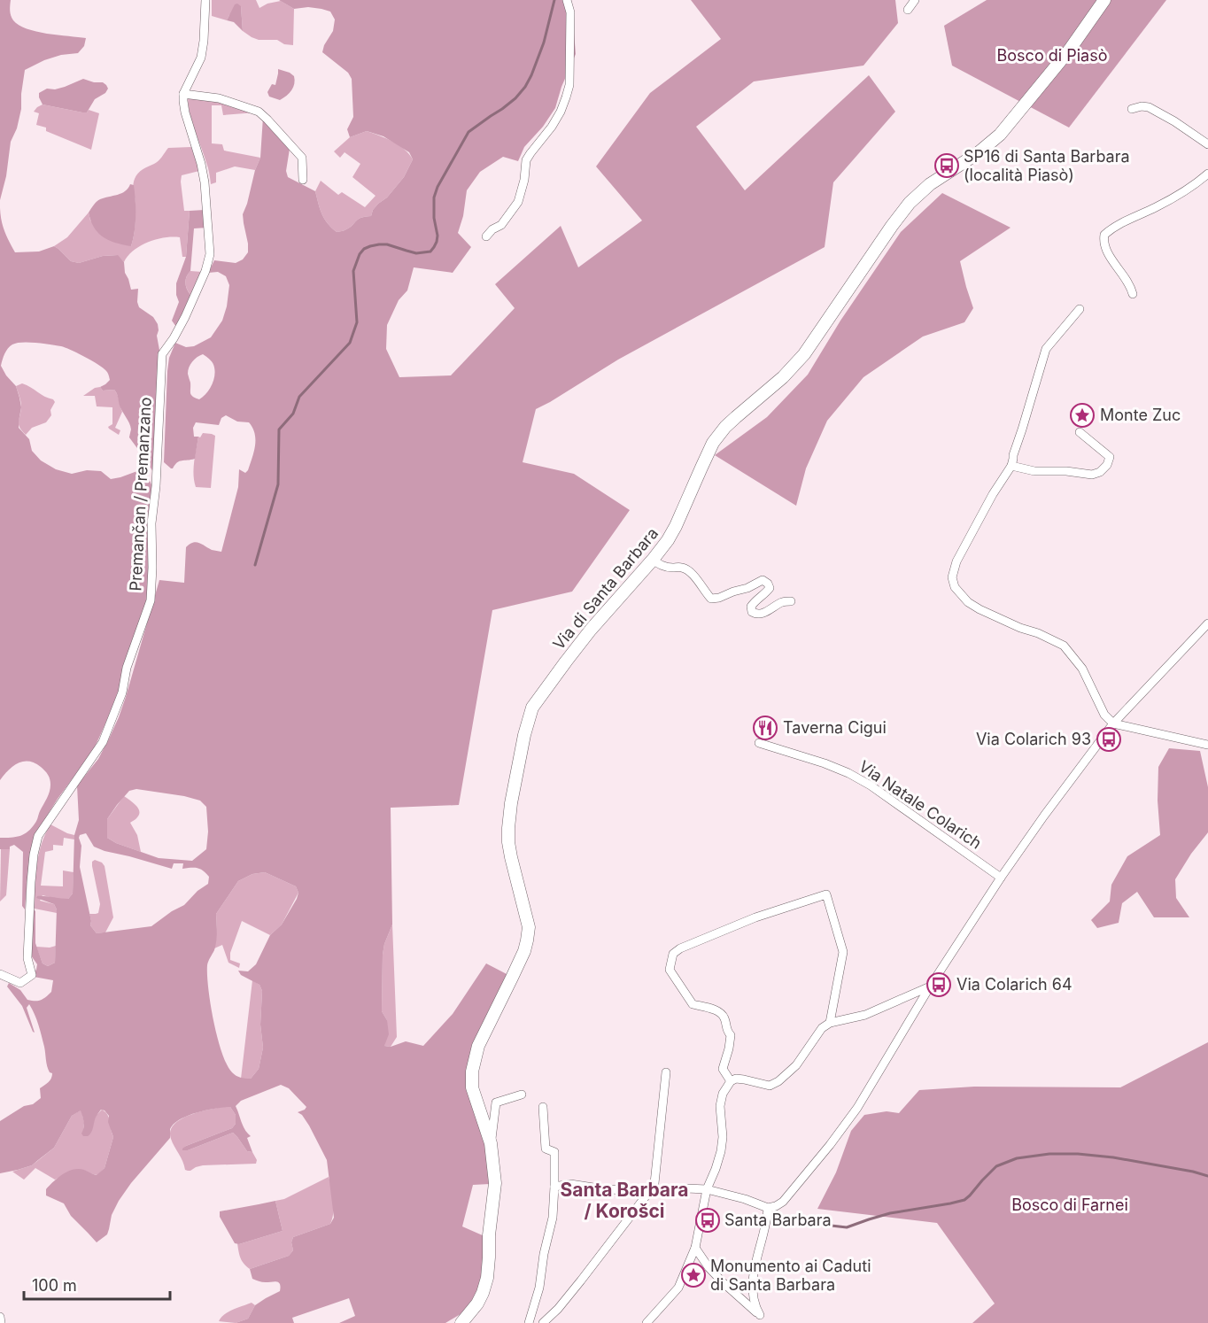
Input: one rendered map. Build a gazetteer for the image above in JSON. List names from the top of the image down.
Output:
{
  "streets": {
    "street": ["Premančan / Premanzano", "Via di Santa Barbara", "Via Natale Colarich"]
  },
  "districts": ["Santa Barbara / Korošci"],
  "parks": ["Bosco di Piasò", "Bosco di Farnei"],
  "places": {
    "bus stop": [
      "SP16 di Santa Barbara (località Piasò)",
      "Via Colarich 93",
      "Via Colarich 64",
      "Santa Barbara"
    ],
    "place": ["Monte Zuc", "Monumento ai Caduti di Santa Barbara"],
    "restaurant": ["Taverna Cigui"]
  },
  "scale_bar": "100 m"
}
